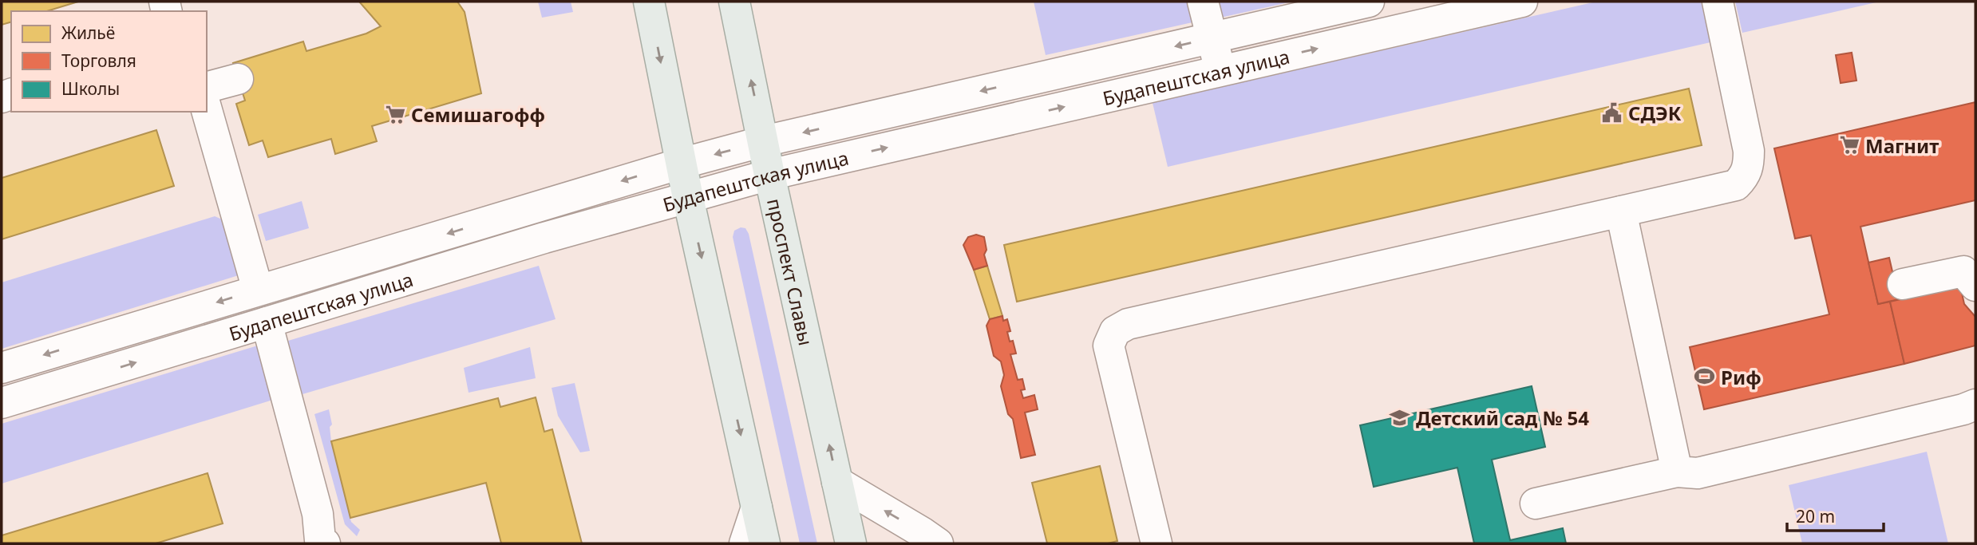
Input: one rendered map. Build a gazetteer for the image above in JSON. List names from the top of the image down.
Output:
{
  "streets": {
    "main road": ["проспект Славы"],
    "street": ["Будапештская улица"]
  },
  "crossings": [
    ["Будапештская улица", "проспект Славы"]
  ],
  "places": {
    "public building": ["СДЭК"],
    "supermarket": ["Семишагофф", "Магнит"],
    "sports": ["Риф"],
    "school or university": ["Детский сад № 54"]
  },
  "legend": ["Жильё", "Торговля", "Школы"],
  "scale_bar": "20 m"
}
